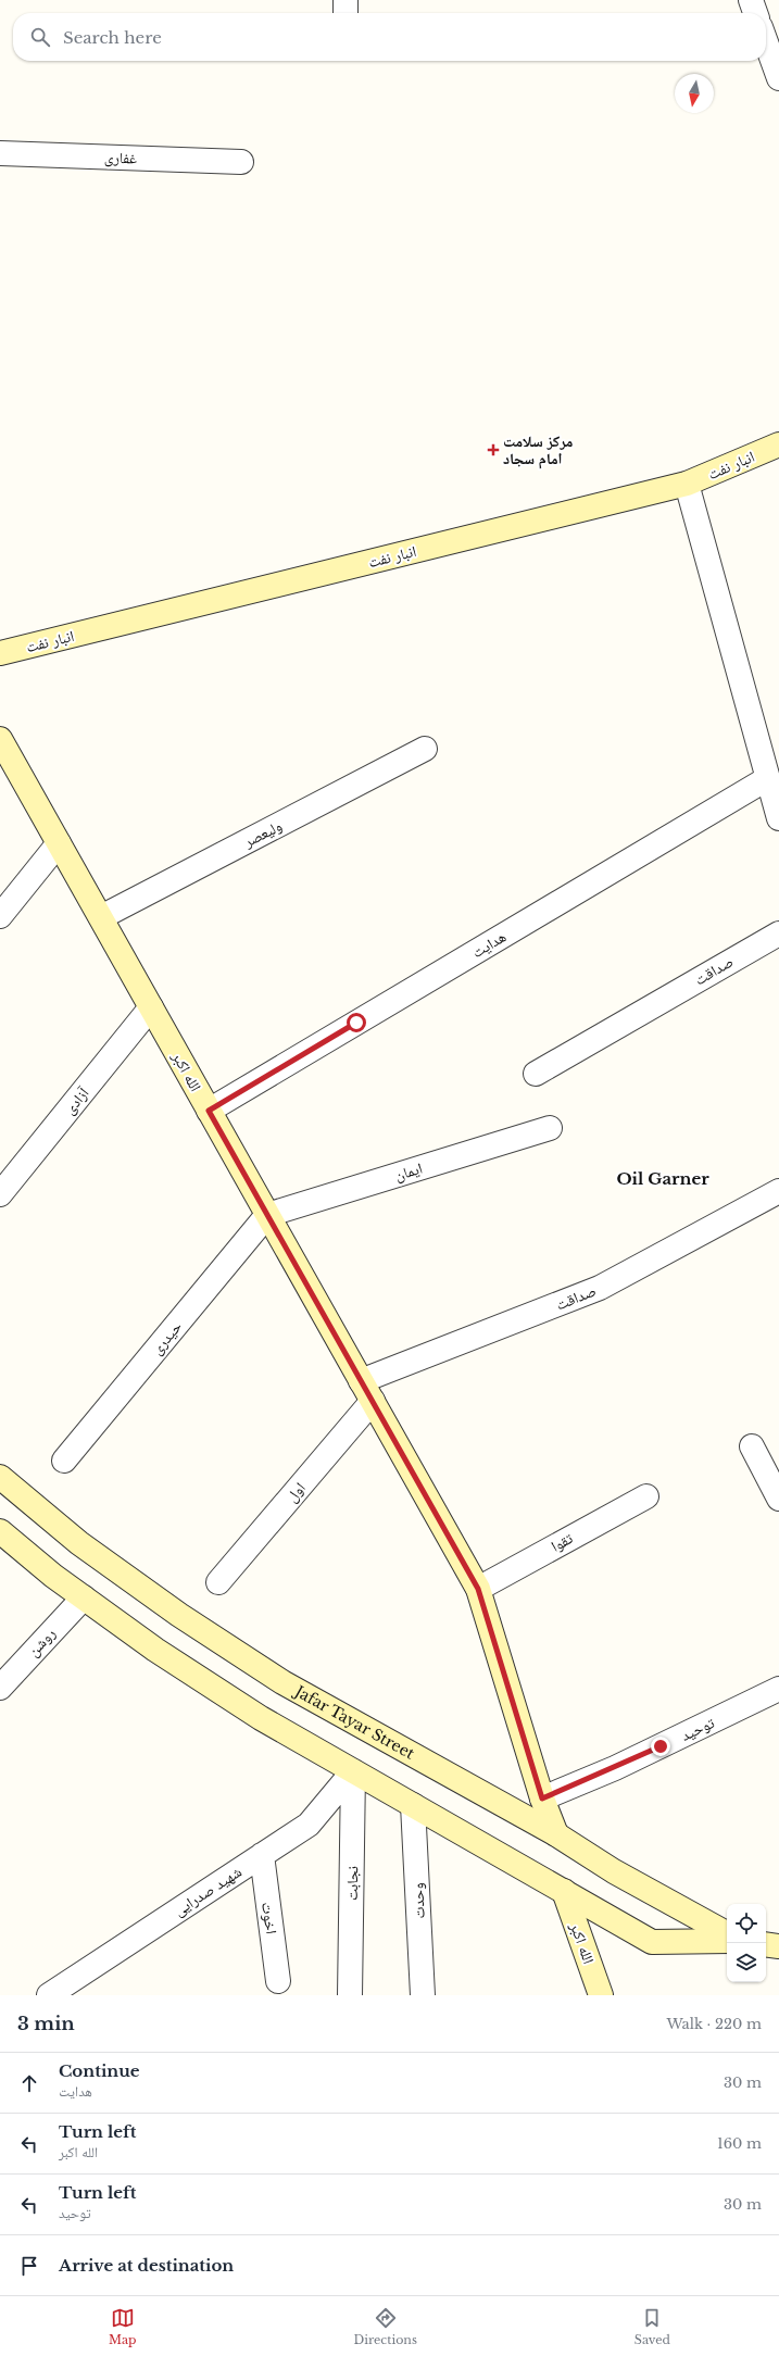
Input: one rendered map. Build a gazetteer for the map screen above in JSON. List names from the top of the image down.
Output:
{
  "streets": {
    "street": [
      "غفاری",
      "انبار نفت",
      "ولیعصر",
      "هدایت",
      "صداقت",
      "الله اکبر",
      "آزادی",
      "ایمان",
      "حیدری",
      "اول",
      "تقوا",
      "روشن",
      "Jafar Tayar Street",
      "توحید",
      "نجابت",
      "شهید صدرایی",
      "وحدت",
      "اخوت"
    ]
  },
  "crossings": [
    ["ولیعصر", "الله اکبر"],
    ["هدایت", "الله اکبر"],
    ["صداقت", "الله اکبر"],
    ["الله اکبر", "آزادی"],
    ["الله اکبر", "ایمان"],
    ["الله اکبر", "حیدری"],
    ["الله اکبر", "اول"],
    ["الله اکبر", "تقوا"],
    ["الله اکبر", "Jafar Tayar Street"],
    ["الله اکبر", "توحید"],
    ["ایمان", "حیدری"],
    ["نجابت", "شهید صدرایی"],
    ["شهید صدرایی", "اخوت"]
  ],
  "districts": ["Oil Garner"],
  "places": {
    "health": ["مرکز سلامت امام سجاد"]
  },
  "north": "bottom",
  "page": {
    "search": "Search here",
    "heading": ["3 min", "Walk · 220 m"],
    "list": [
      ["Continue", "هدایت", "30 m"],
      ["Turn left", "الله اکبر", "160 m"],
      ["Turn left", "توحید", "30 m"],
      "Arrive at destination"
    ],
    "nav": ["Map", "Directions", "Saved"]
  }
}
